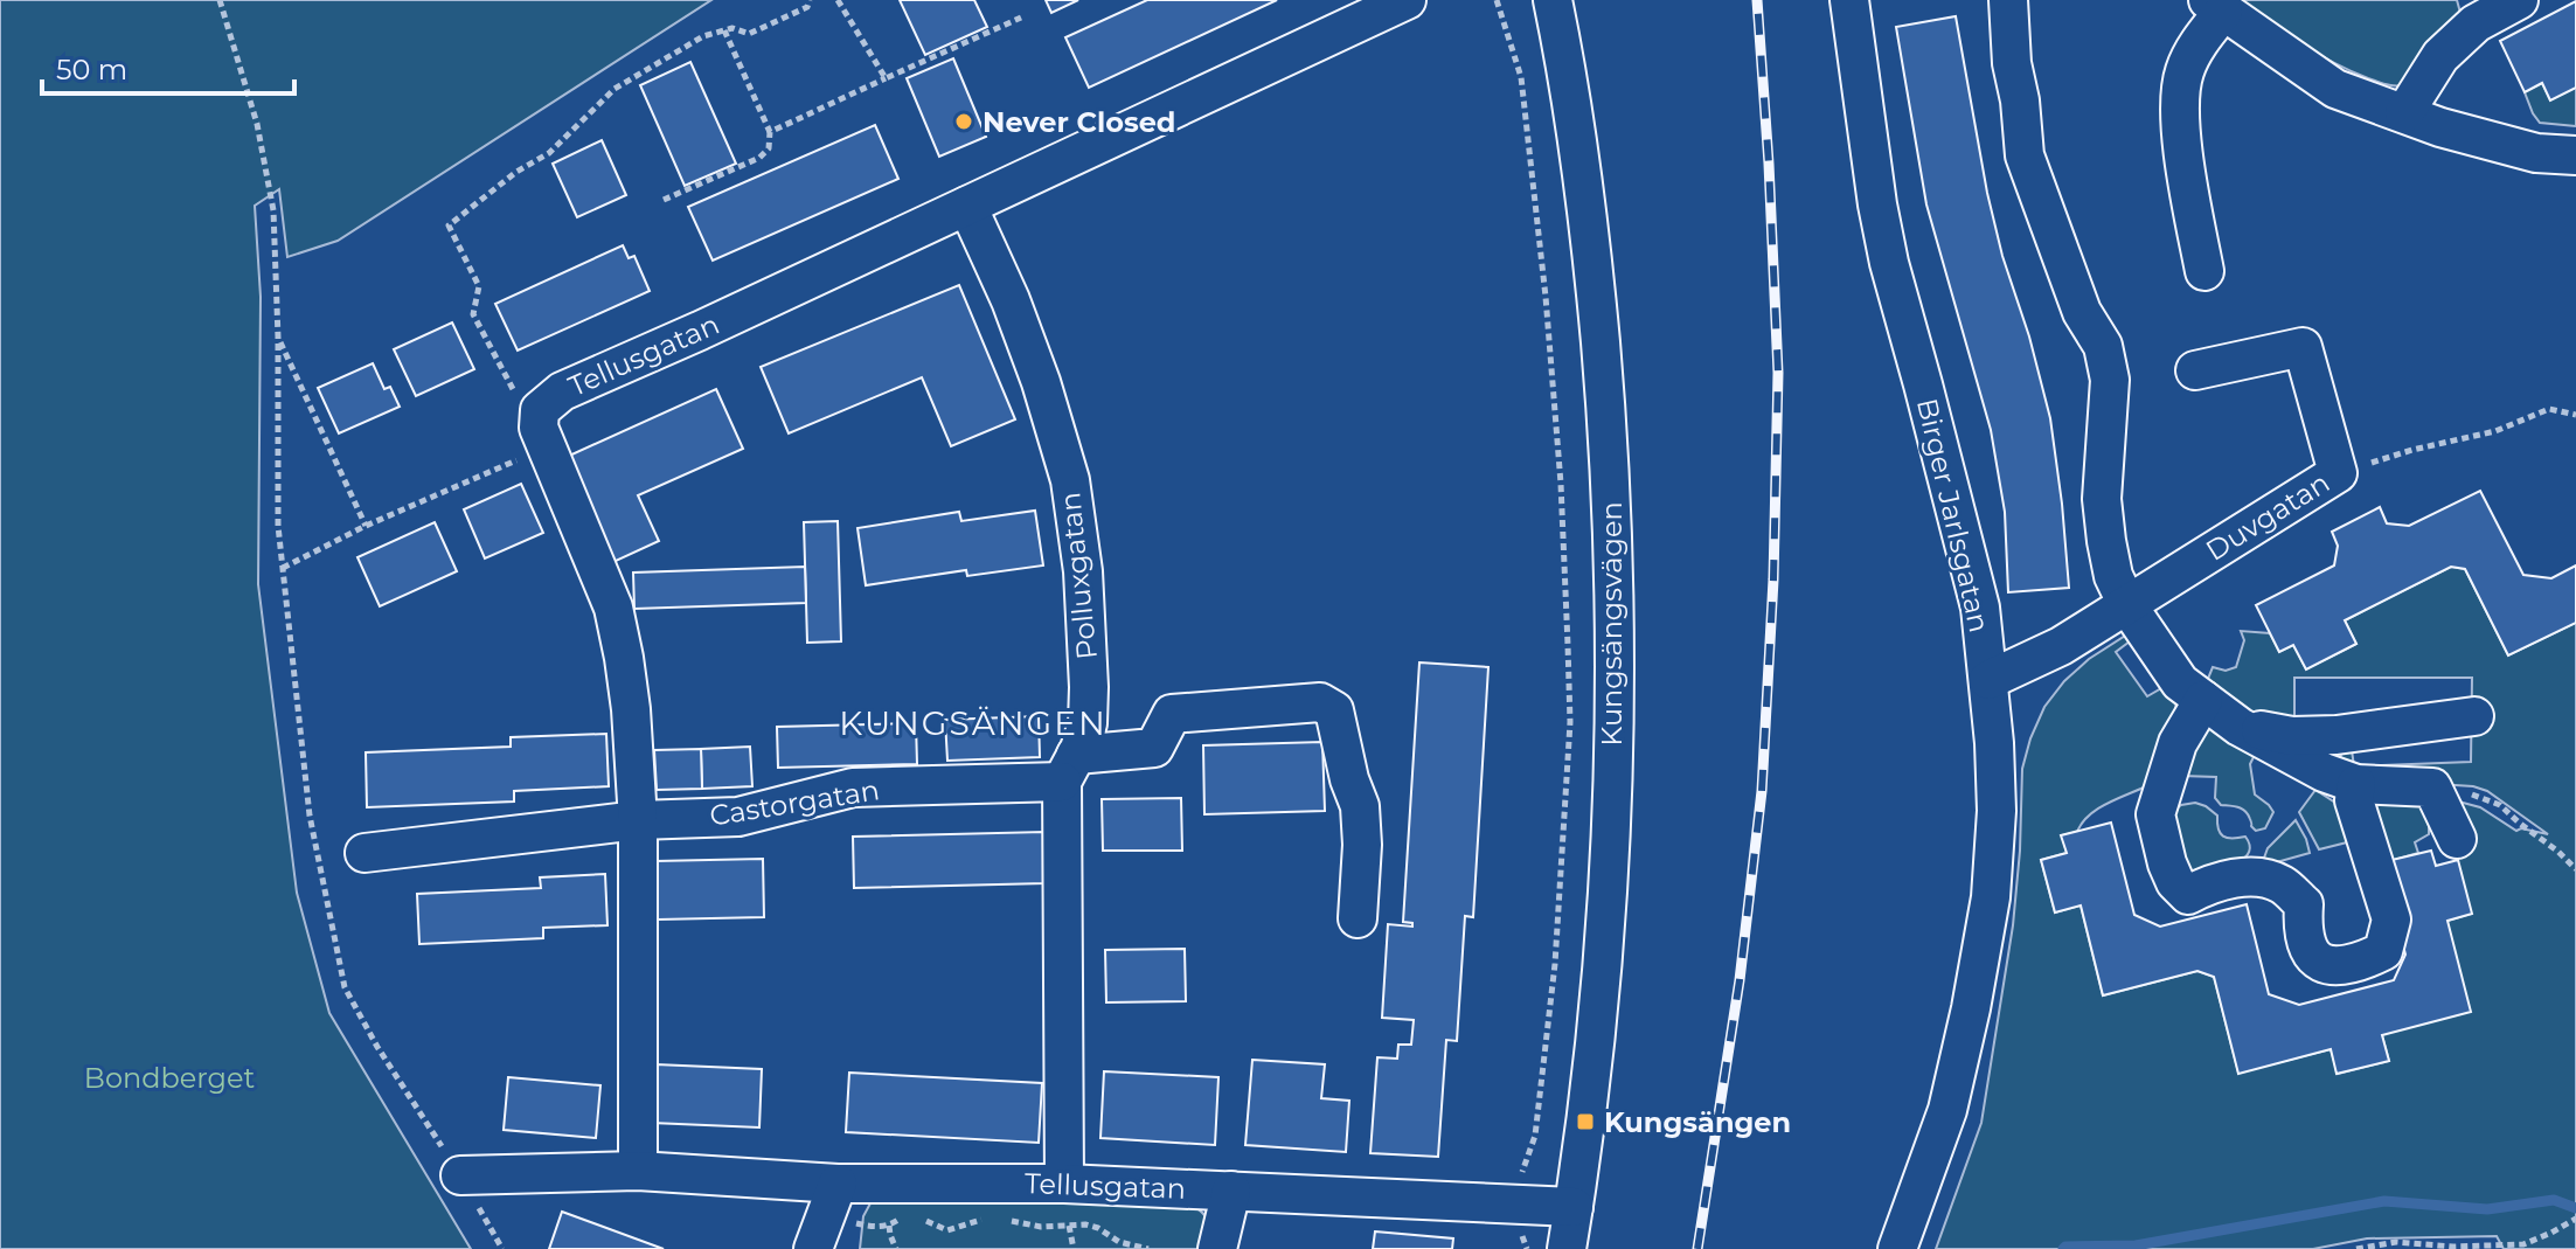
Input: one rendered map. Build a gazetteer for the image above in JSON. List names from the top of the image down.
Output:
{
  "streets": {
    "street": [
      "Tellusgatan",
      "Birger Jarlsgatan",
      "Duvgatan",
      "Polluxgatan",
      "Kungsängsvägen",
      "Castorgatan"
    ]
  },
  "crossings": [
    ["Tellusgatan", "Polluxgatan"],
    ["Tellusgatan", "Kungsängsvägen"],
    ["Tellusgatan", "Castorgatan"],
    ["Birger Jarlsgatan", "Duvgatan"],
    ["Polluxgatan", "Castorgatan"]
  ],
  "districts": ["KUNGSÄNGEN"],
  "parks": ["Bondberget"],
  "places": {
    "other": ["Never Closed"],
    "transit": ["Kungsängen"]
  },
  "scale_bar": "50 m"
}
